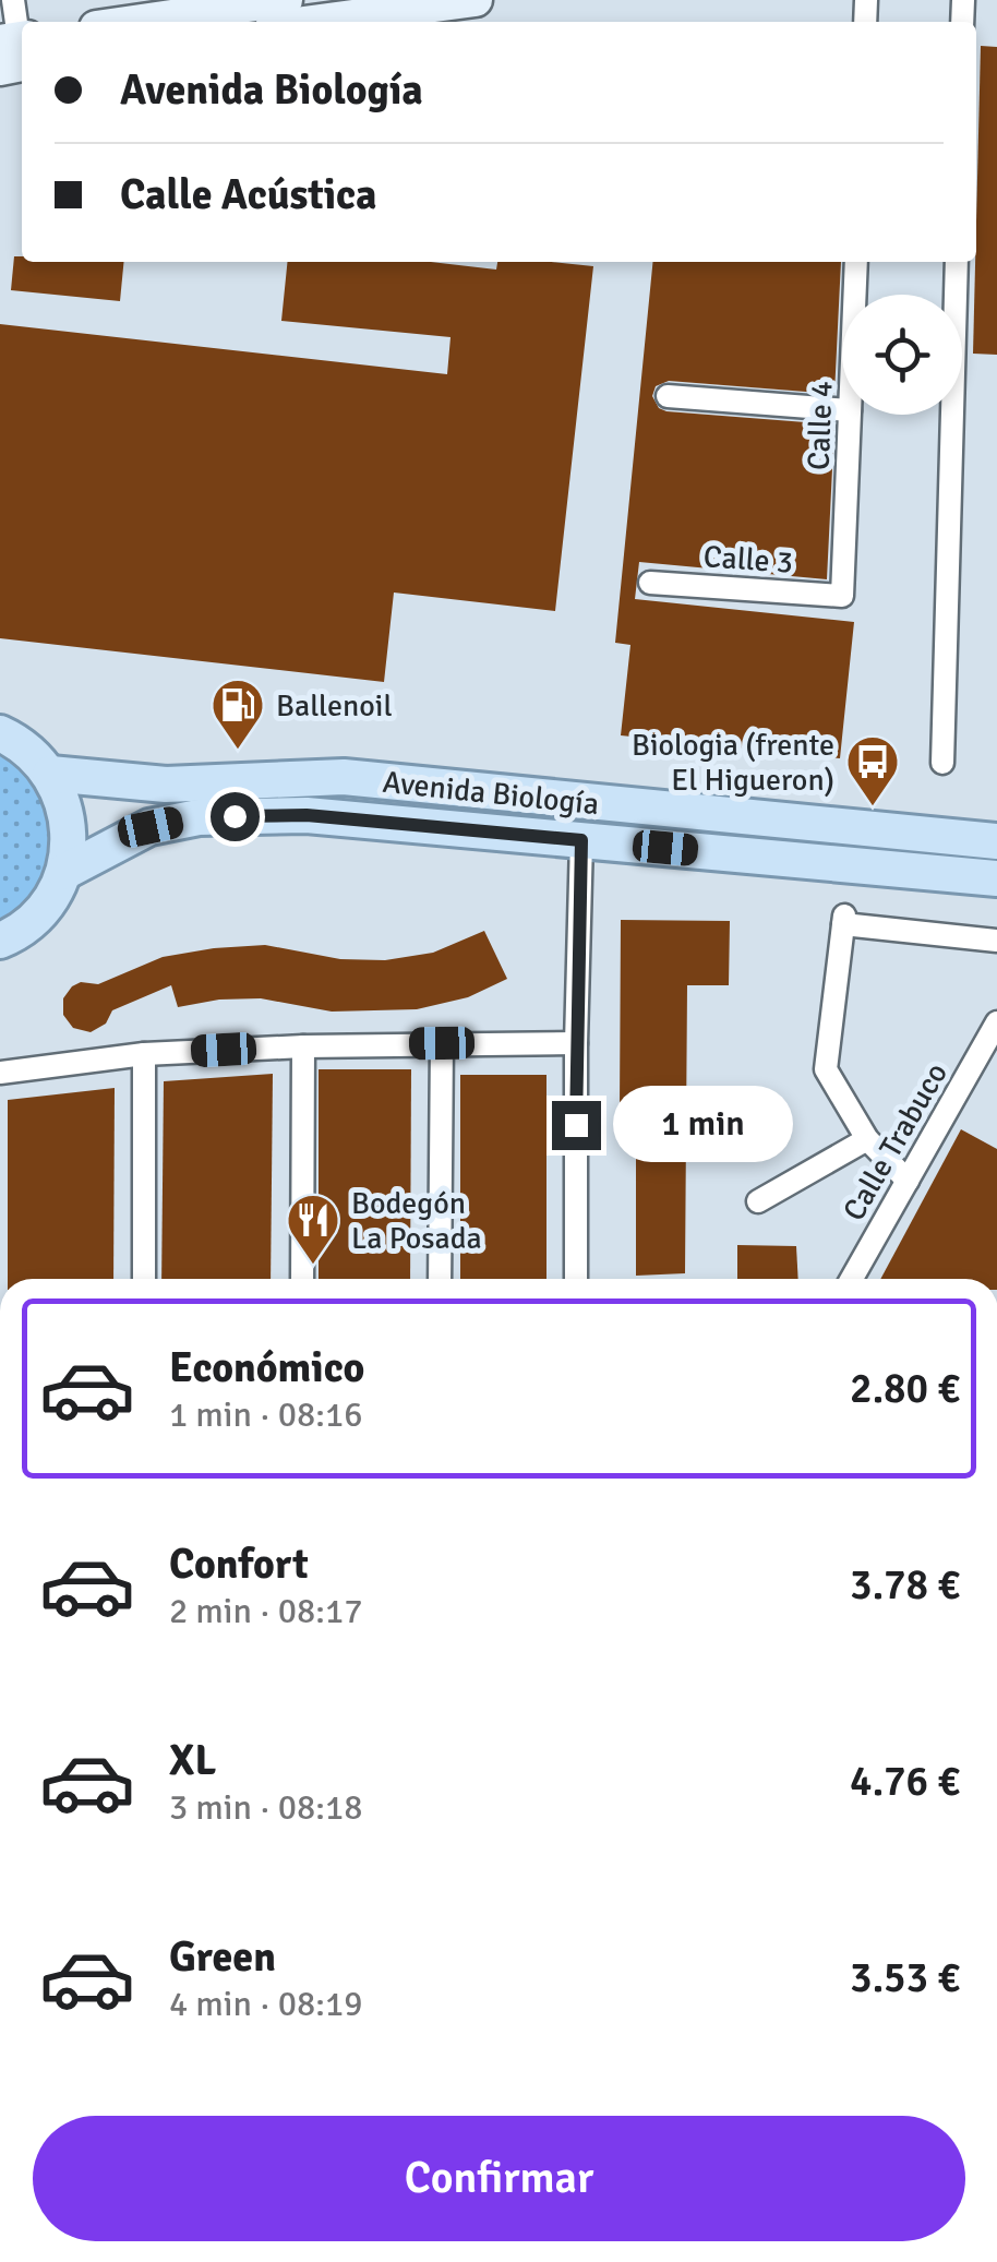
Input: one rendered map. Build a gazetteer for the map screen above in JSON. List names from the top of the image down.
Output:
{
  "streets": {
    "main road": ["Avenida Biología"],
    "street": ["Calle 4", "Calle 3", "Calle Trabuco"]
  },
  "crossings": [
    ["Calle 4", "Calle 3"]
  ],
  "places": {
    "fuel station": ["Ballenoil"],
    "bus stop": ["Biologia (frente El Higueron)"],
    "restaurant": ["Bodegón La Posada"]
  },
  "page": {
    "banner": ["Avenida Biología", "Calle Acústica"],
    "bubble": "1 min",
    "list": [
      {
        "name": "Económico",
        "note": "1 min · 08:16",
        "value": "2.80 €"
      },
      {
        "name": "Confort",
        "note": "2 min · 08:17",
        "value": "3.78 €"
      },
      {
        "name": "XL",
        "note": "3 min · 08:18",
        "value": "4.76 €"
      },
      {
        "name": "Green",
        "note": "4 min · 08:19",
        "value": "3.53 €"
      }
    ],
    "buttons": "Confirmar"
  }
}
